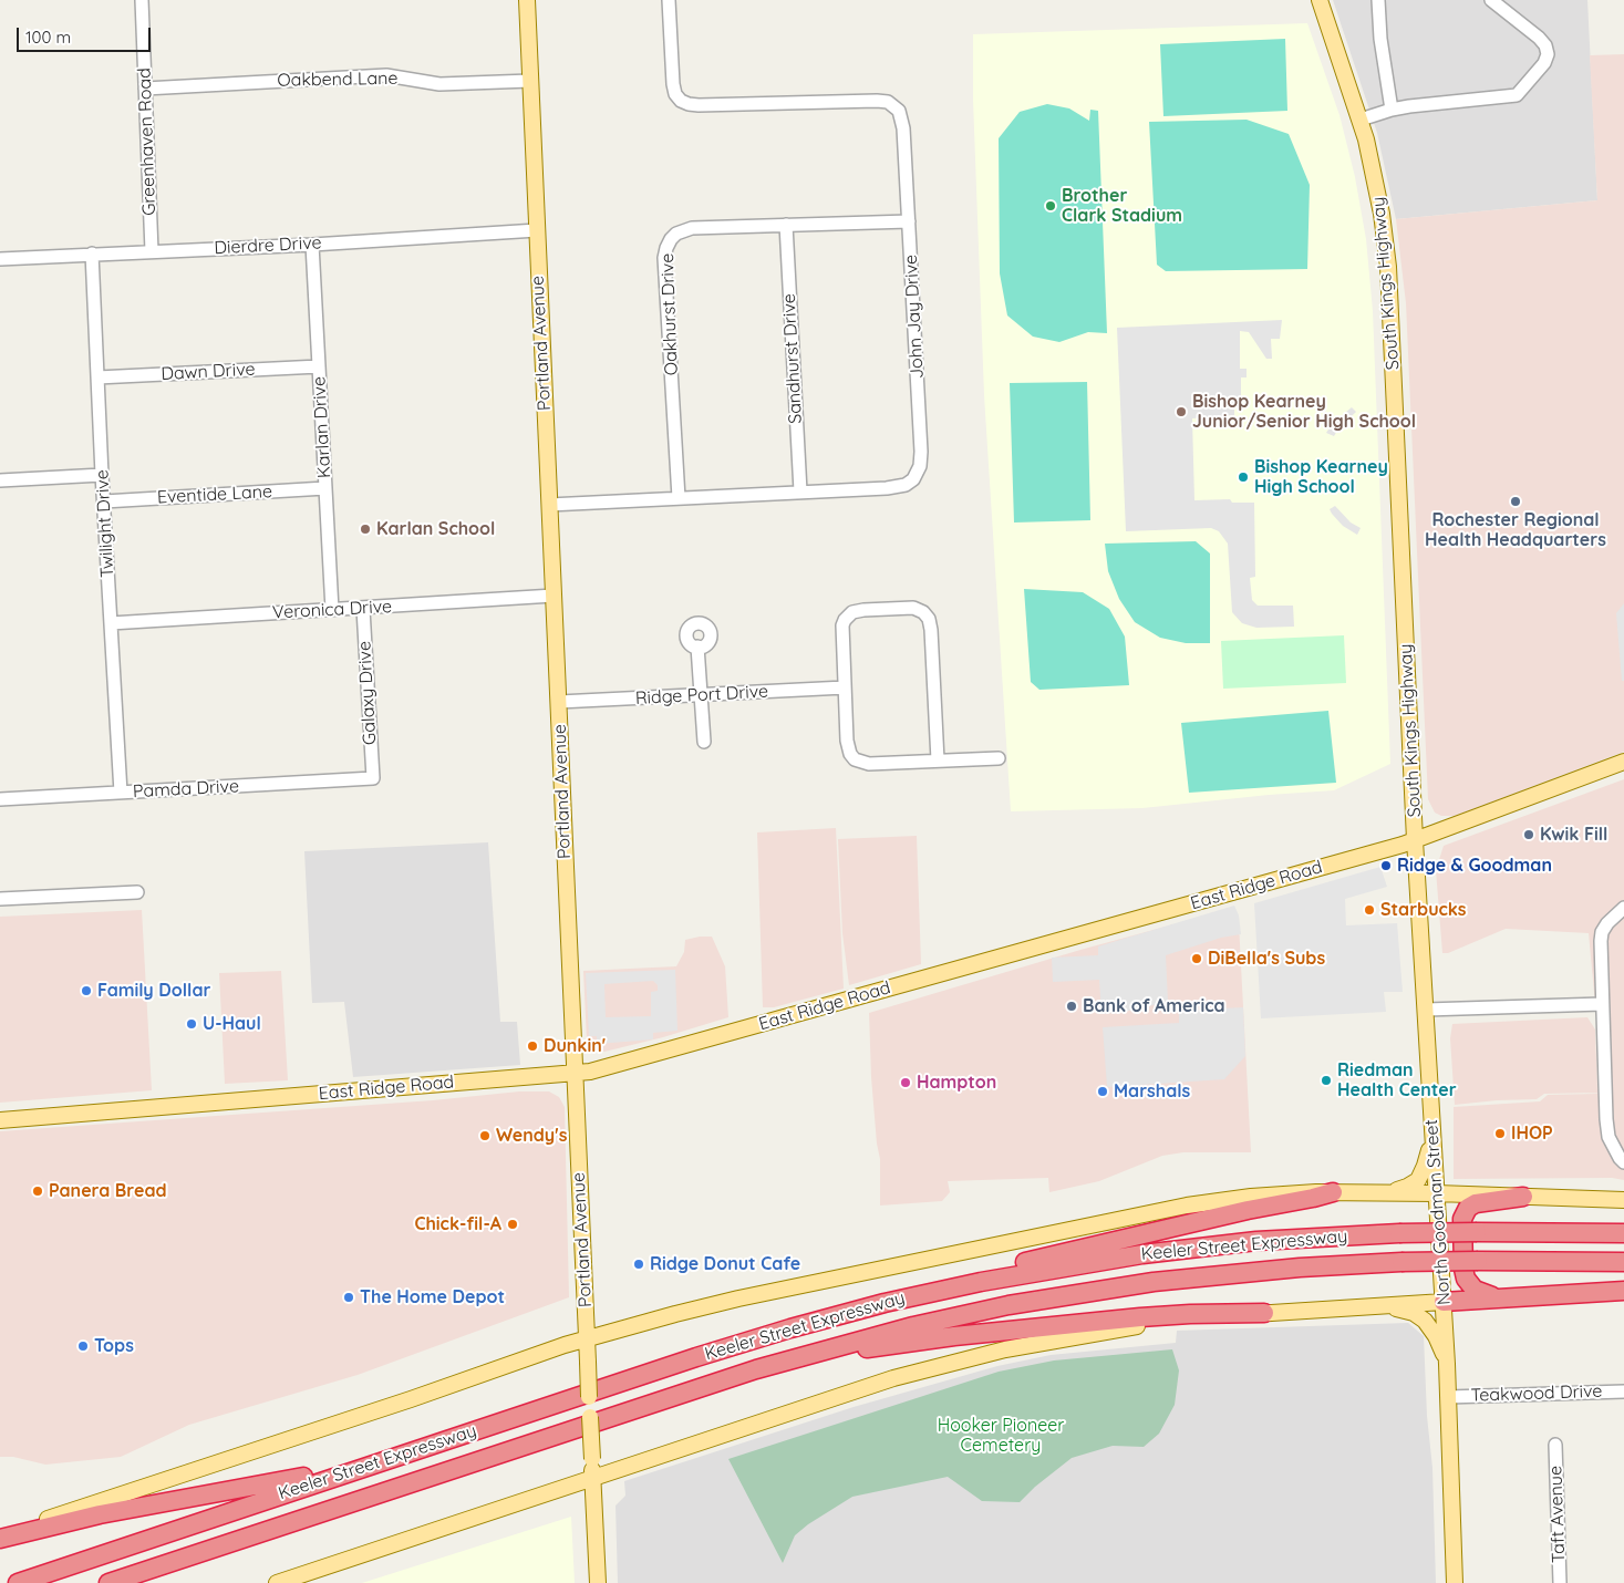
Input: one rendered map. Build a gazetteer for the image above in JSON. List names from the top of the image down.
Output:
{
  "streets": {
    "highway": ["Keeler Street Expressway"],
    "main road": [
      "South Kings Highway",
      "Portland Avenue",
      "East Ridge Road",
      "North Goodman Street"
    ],
    "street": [
      "Oakbend Lane",
      "Greenhaven Road",
      "Dierdre Drive",
      "Oakhurst Drive",
      "John Jay Drive",
      "Sandhurst Drive",
      "Dawn Drive",
      "Karlan Drive",
      "Eventide Lane",
      "Twilight Drive",
      "Veronica Drive",
      "Galaxy Drive",
      "Ridge Port Drive",
      "Pamda Drive",
      "Teakwood Drive",
      "Taft Avenue"
    ]
  },
  "crossings": [
    ["Oakbend Lane", "Greenhaven Road"],
    ["Oakbend Lane", "Portland Avenue"],
    ["Greenhaven Road", "Dierdre Drive"],
    ["Dierdre Drive", "Portland Avenue"],
    ["Dierdre Drive", "Karlan Drive"],
    ["Dierdre Drive", "Twilight Drive"],
    ["South Kings Highway", "East Ridge Road"],
    ["South Kings Highway", "North Goodman Street"],
    ["Oakhurst Drive", "John Jay Drive"],
    ["Oakhurst Drive", "Sandhurst Drive"],
    ["John Jay Drive", "Portland Avenue"],
    ["John Jay Drive", "Sandhurst Drive"],
    ["Portland Avenue", "Veronica Drive"],
    ["Portland Avenue", "Ridge Port Drive"],
    ["Portland Avenue", "East Ridge Road"],
    ["Dawn Drive", "Karlan Drive"],
    ["Dawn Drive", "Twilight Drive"],
    ["Karlan Drive", "Eventide Lane"],
    ["Karlan Drive", "Veronica Drive"],
    ["Eventide Lane", "Twilight Drive"],
    ["Twilight Drive", "Veronica Drive"],
    ["Twilight Drive", "Pamda Drive"],
    ["Veronica Drive", "Galaxy Drive"],
    ["Galaxy Drive", "Pamda Drive"],
    ["East Ridge Road", "North Goodman Street"],
    ["North Goodman Street", "Teakwood Drive"]
  ],
  "parks": ["Hooker Pioneer Cemetery"],
  "places": [
    "Brother Clark Stadium",
    "Bishop Kearney Junior/Senior High School",
    "Bishop Kearney High School",
    "Rochester Regional Health Headquarters",
    "Karlan School",
    "Kwik Fill",
    "Ridge & Goodman",
    "Starbucks",
    "DiBella's Subs",
    "Family Dollar",
    "Bank of America",
    "U-Haul",
    "Dunkin'",
    "Riedman Health Center",
    "Hampton",
    "Marshals",
    "IHOP",
    "Wendy's",
    "Panera Bread",
    "Chick-fil-A",
    "Ridge Donut Cafe",
    "The Home Depot",
    "Tops"
  ],
  "scale_bar": "100 m"
}
